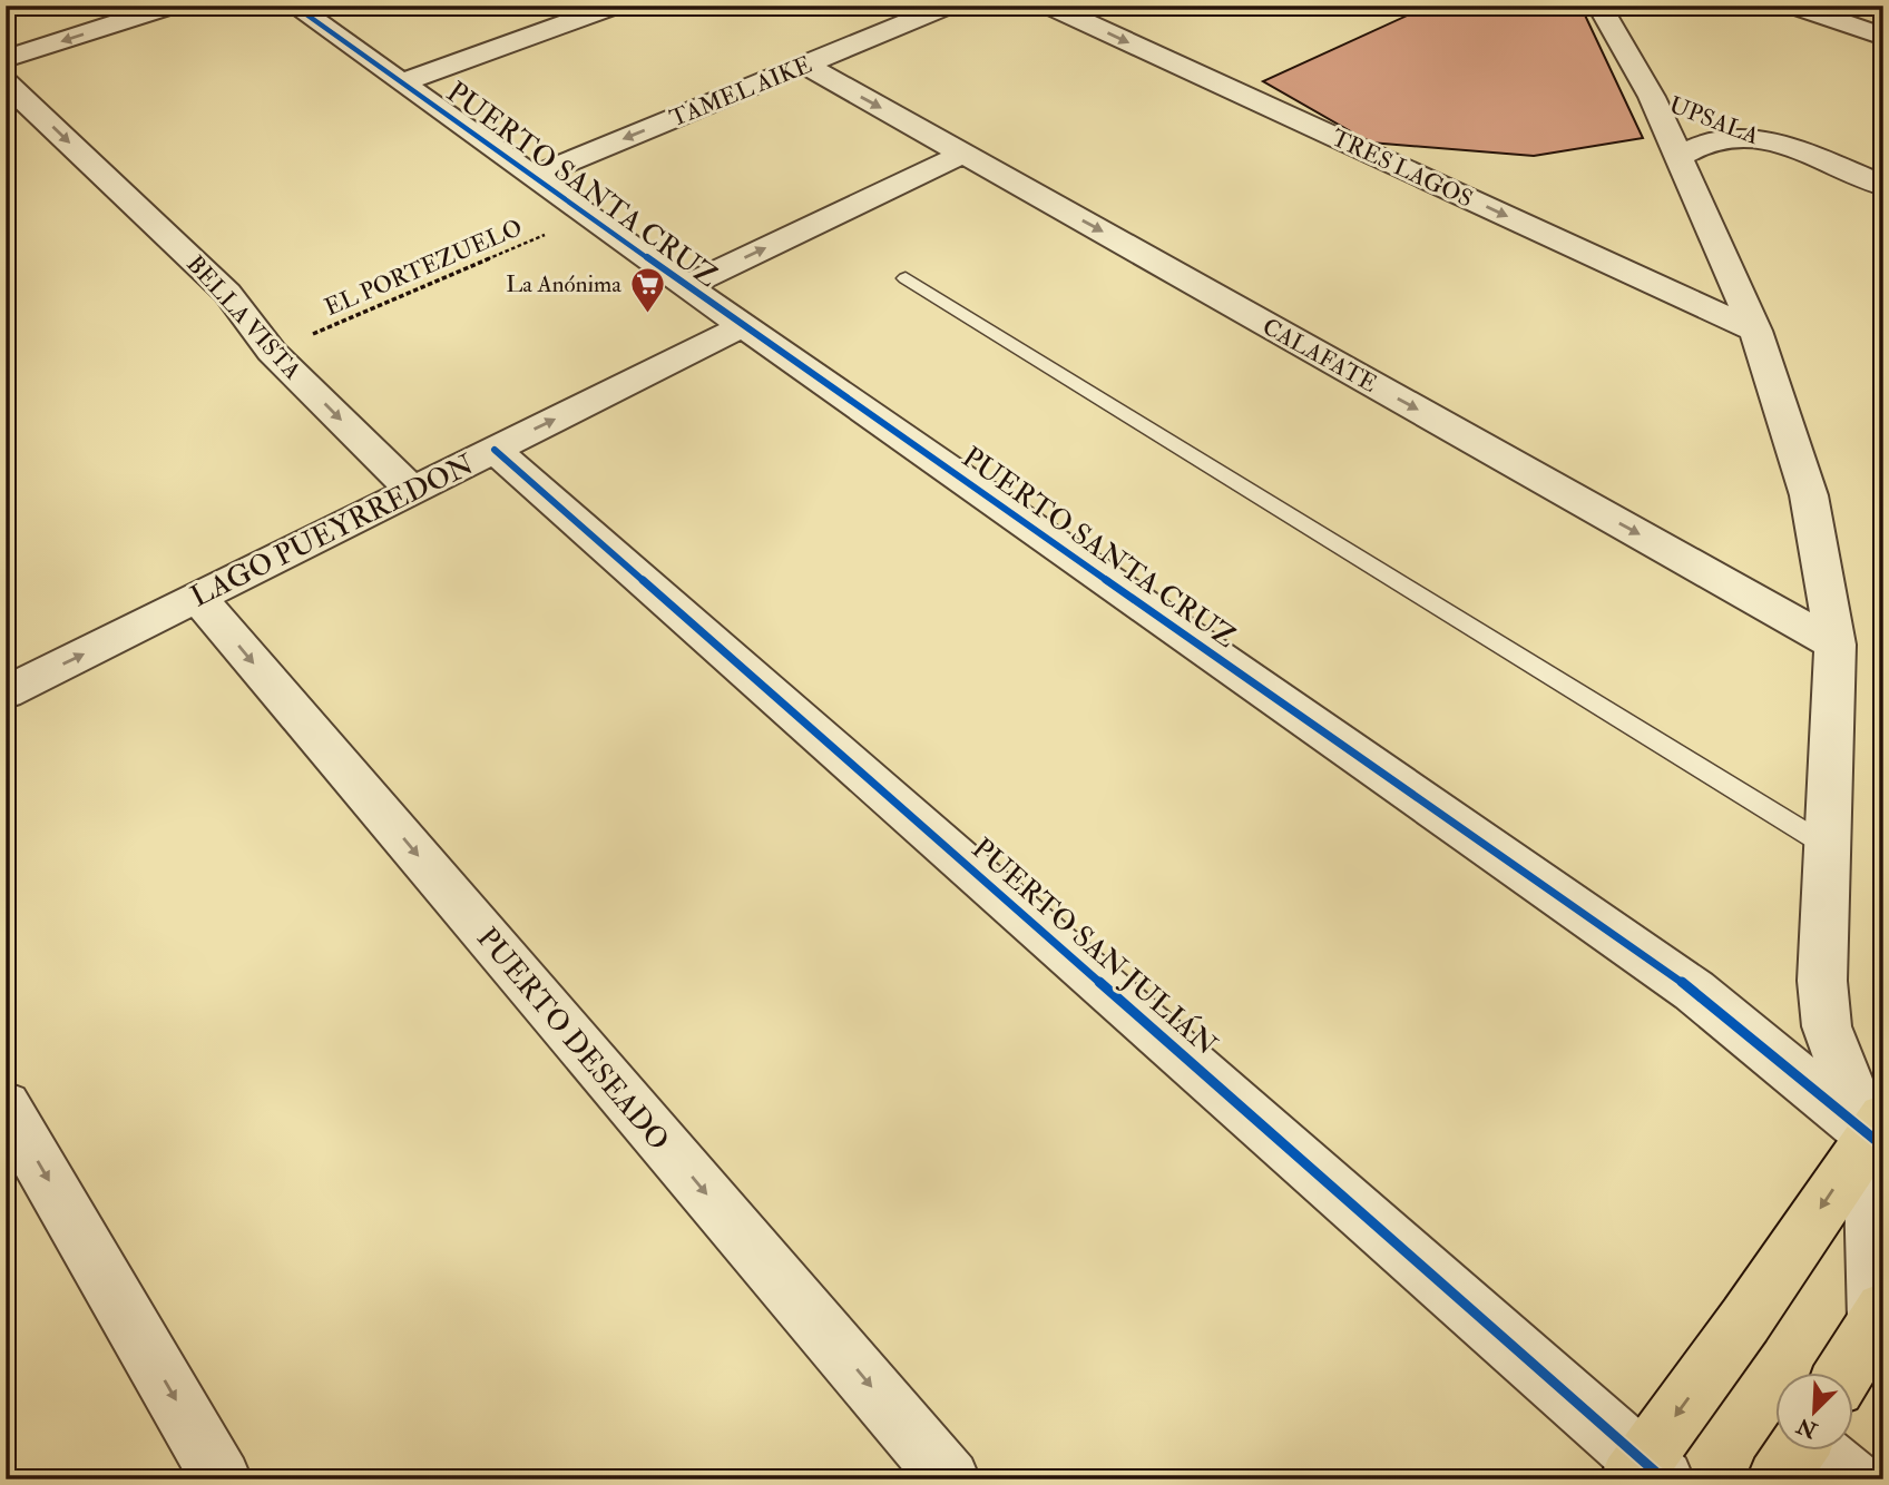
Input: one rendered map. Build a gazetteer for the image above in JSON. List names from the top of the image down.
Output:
{
  "streets": {
    "street": [
      "TAMEL AIKE",
      "UPSALA",
      "TRES LAGOS",
      "PUERTO SANTA CRUZ",
      "BELLA VISTA",
      "CALAFATE",
      "LAGO PUEYRREDON",
      "PUERTO SAN JULIÁN",
      "PUERTO DESEADO"
    ],
    "path": ["EL PORTEZUELO"]
  },
  "crossings": [
    ["TAMEL AIKE", "PUERTO SANTA CRUZ"],
    ["TAMEL AIKE", "CALAFATE"],
    ["PUERTO SANTA CRUZ", "EL PORTEZUELO"],
    ["PUERTO SANTA CRUZ", "LAGO PUEYRREDON"],
    ["EL PORTEZUELO", "BELLA VISTA"],
    ["BELLA VISTA", "LAGO PUEYRREDON"],
    ["LAGO PUEYRREDON", "PUERTO SAN JULIÁN"],
    ["LAGO PUEYRREDON", "PUERTO DESEADO"]
  ],
  "one_way": [
    "TRES LAGOS",
    "BELLA VISTA",
    "CALAFATE",
    "PUERTO DESEADO"
  ],
  "places": {
    "supermarket": ["La Anónima"]
  },
  "north": "bottom left"
}
